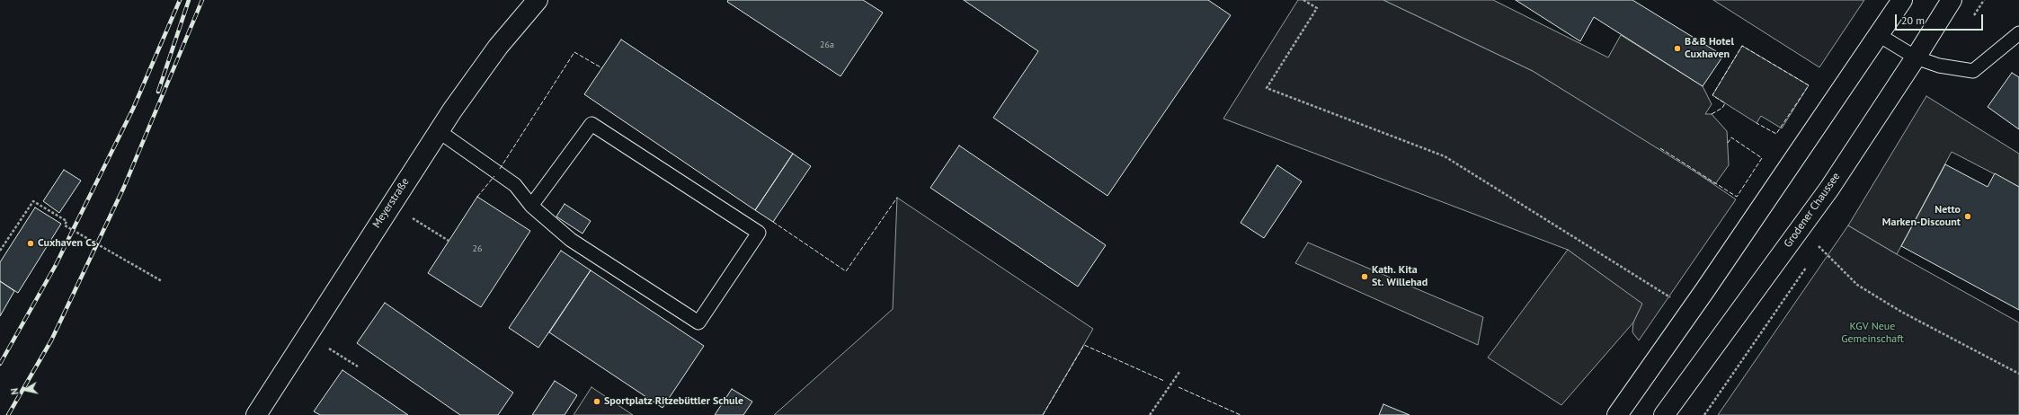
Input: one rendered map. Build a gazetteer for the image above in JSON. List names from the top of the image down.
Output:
{
  "streets": {
    "main road": ["Meyerstraße", "Grodener Chaussee"]
  },
  "parks": ["KGV Neue Gemeinschaft"],
  "places": [
    "B&B Hotel Cuxhaven",
    "Netto Marken-Discount",
    "Cuxhaven Cs",
    "Kath. Kita St. Willehad",
    "Sportplatz Ritzebüttler Schule"
  ],
  "house_numbers": ["26a", "26"],
  "scale_bar": "20 m",
  "north": "left"
}
